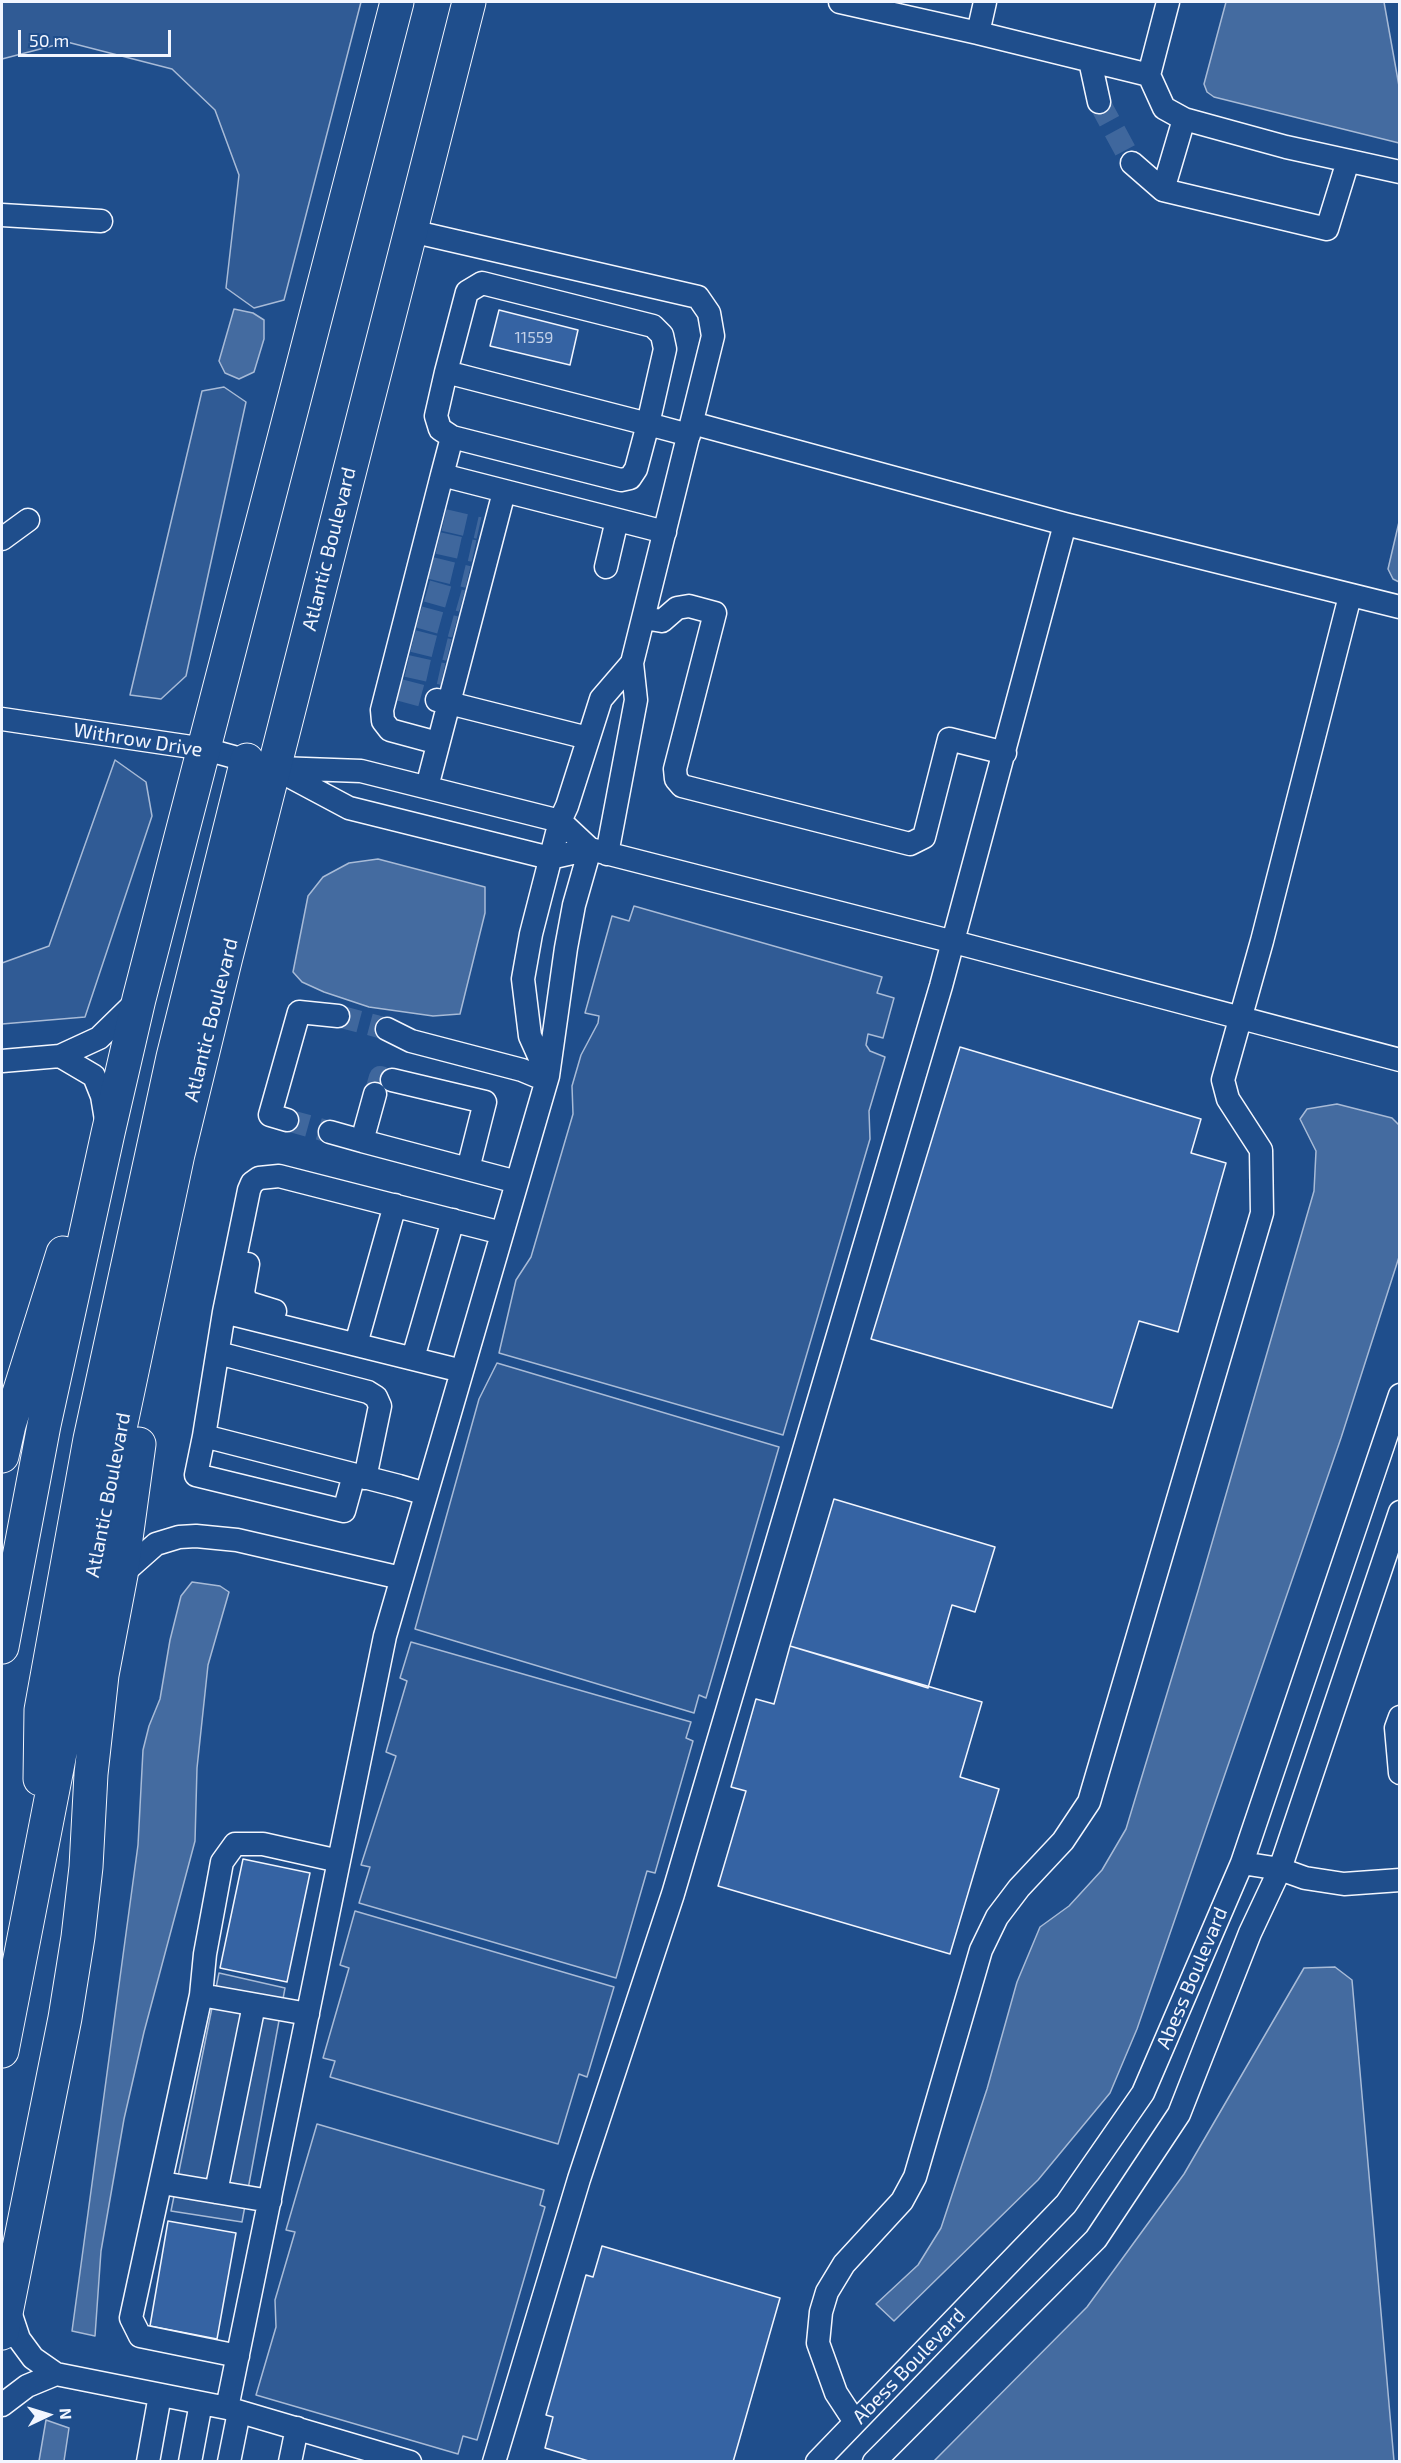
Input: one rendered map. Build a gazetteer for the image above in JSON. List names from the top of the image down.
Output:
{
  "streets": {
    "highway": ["Atlantic Boulevard"],
    "street": ["Withrow Drive", "Abess Boulevard"]
  },
  "crossings": [
    ["Atlantic Boulevard", "Withrow Drive"]
  ],
  "house_numbers": ["11559"],
  "scale_bar": "50 m",
  "north": "right"
}
